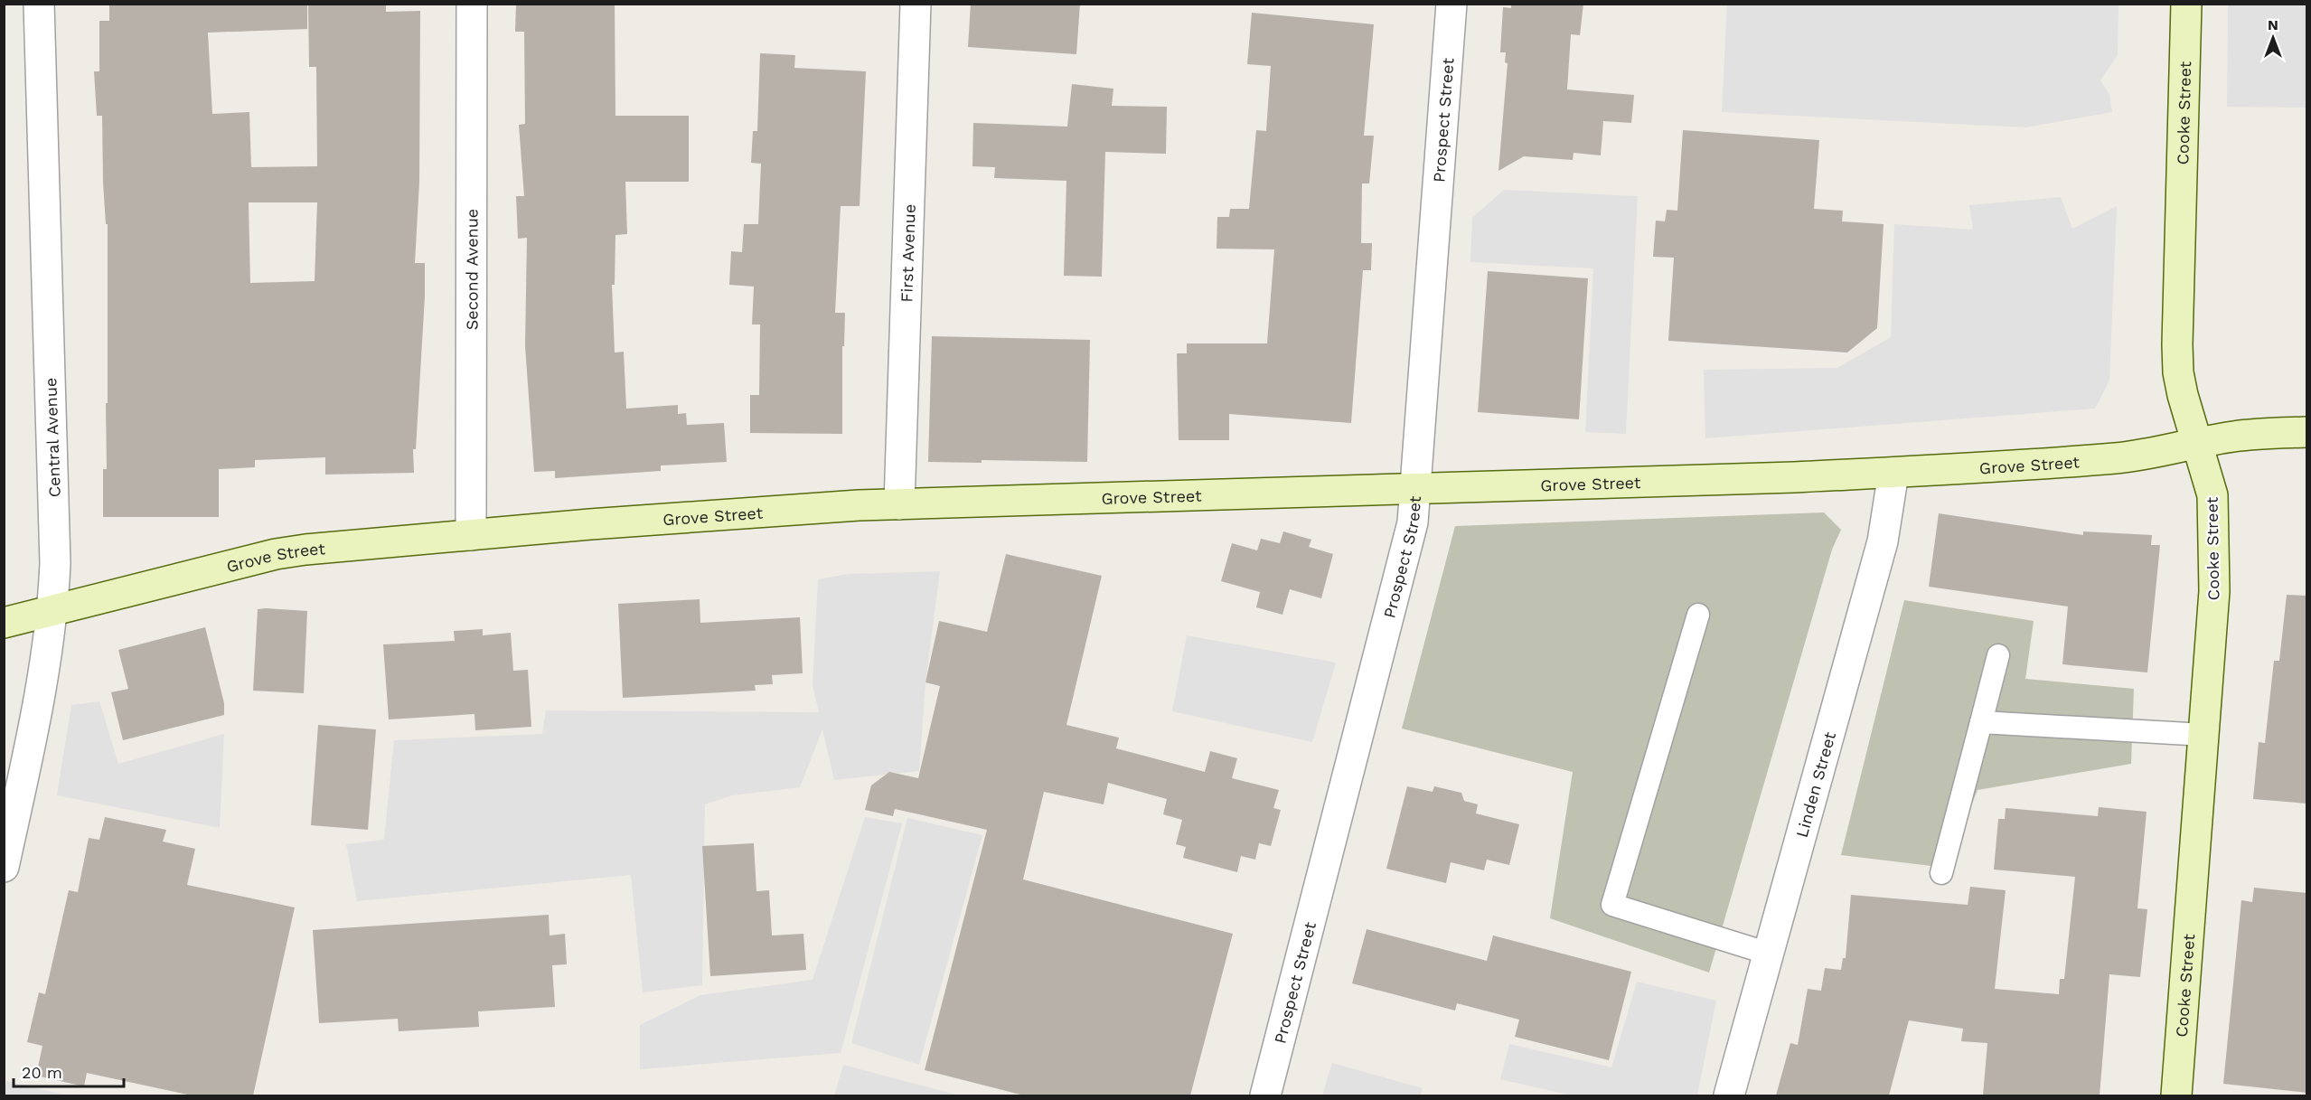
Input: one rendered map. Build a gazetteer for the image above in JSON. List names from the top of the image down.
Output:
{
  "streets": {
    "main road": ["Cooke Street", "Grove Street"],
    "street": [
      "Prospect Street",
      "First Avenue",
      "Second Avenue",
      "Central Avenue",
      "Linden Street"
    ]
  },
  "crossings": [
    ["Cooke Street", "Grove Street"],
    ["Prospect Street", "Grove Street"],
    ["First Avenue", "Grove Street"],
    ["Second Avenue", "Grove Street"],
    ["Central Avenue", "Grove Street"],
    ["Grove Street", "Linden Street"]
  ],
  "scale_bar": "20 m",
  "north": "top"
}
